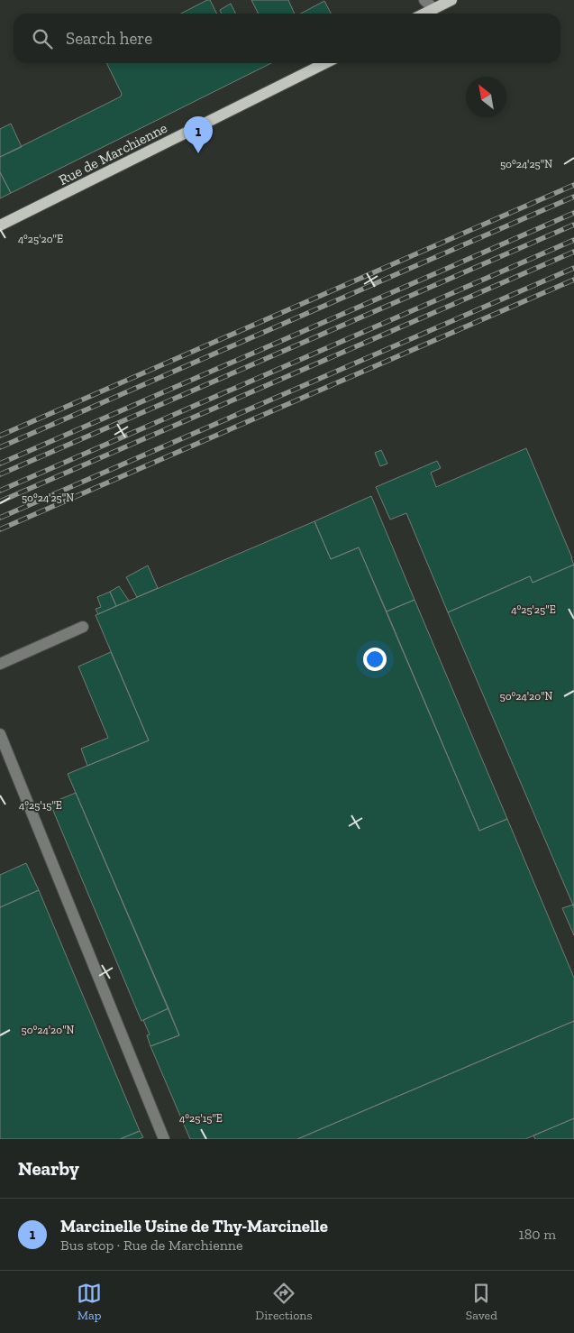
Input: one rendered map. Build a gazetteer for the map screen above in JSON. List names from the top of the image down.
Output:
{
  "streets": {
    "main road": ["Rue de Marchienne"]
  },
  "north": "top left",
  "page": {
    "search": "Search here",
    "pins": "1",
    "heading": "Nearby",
    "list": [
      {
        "mark": "1",
        "name": "Marcinelle Usine de Thy-Marcinelle",
        "note": "Bus stop · Rue de Marchienne",
        "value": "180 m"
      }
    ],
    "nav": ["Map", "Directions", "Saved"]
  },
  "coordinates": [
    "50°24'25\"N",
    "4°25'20\"E",
    "4°25'25\"E",
    "50°24'20\"N",
    "4°25'15\"E"
  ]
}
